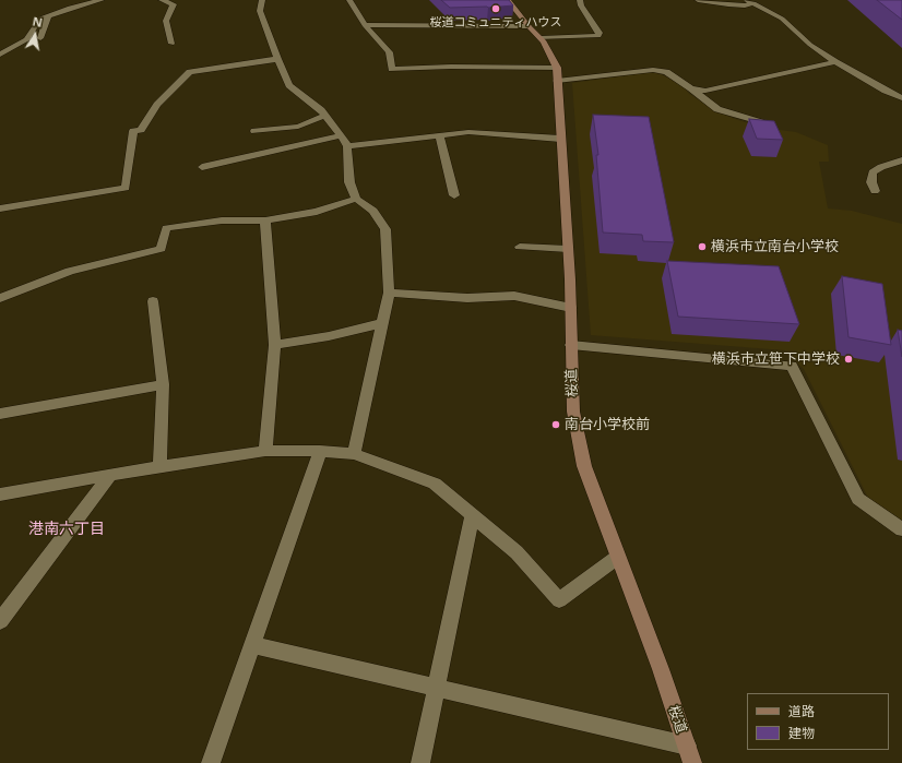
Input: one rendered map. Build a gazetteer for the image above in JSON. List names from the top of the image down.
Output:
{
  "streets": {
    "street": ["桜道"]
  },
  "districts": ["港南六丁目"],
  "places": [
    "桜道コミュニティハウス",
    "横浜市立南台小学校",
    "横浜市立笹下中学校",
    "南台小学校前"
  ],
  "legend": ["道路", "建物"],
  "north": "top"
}
